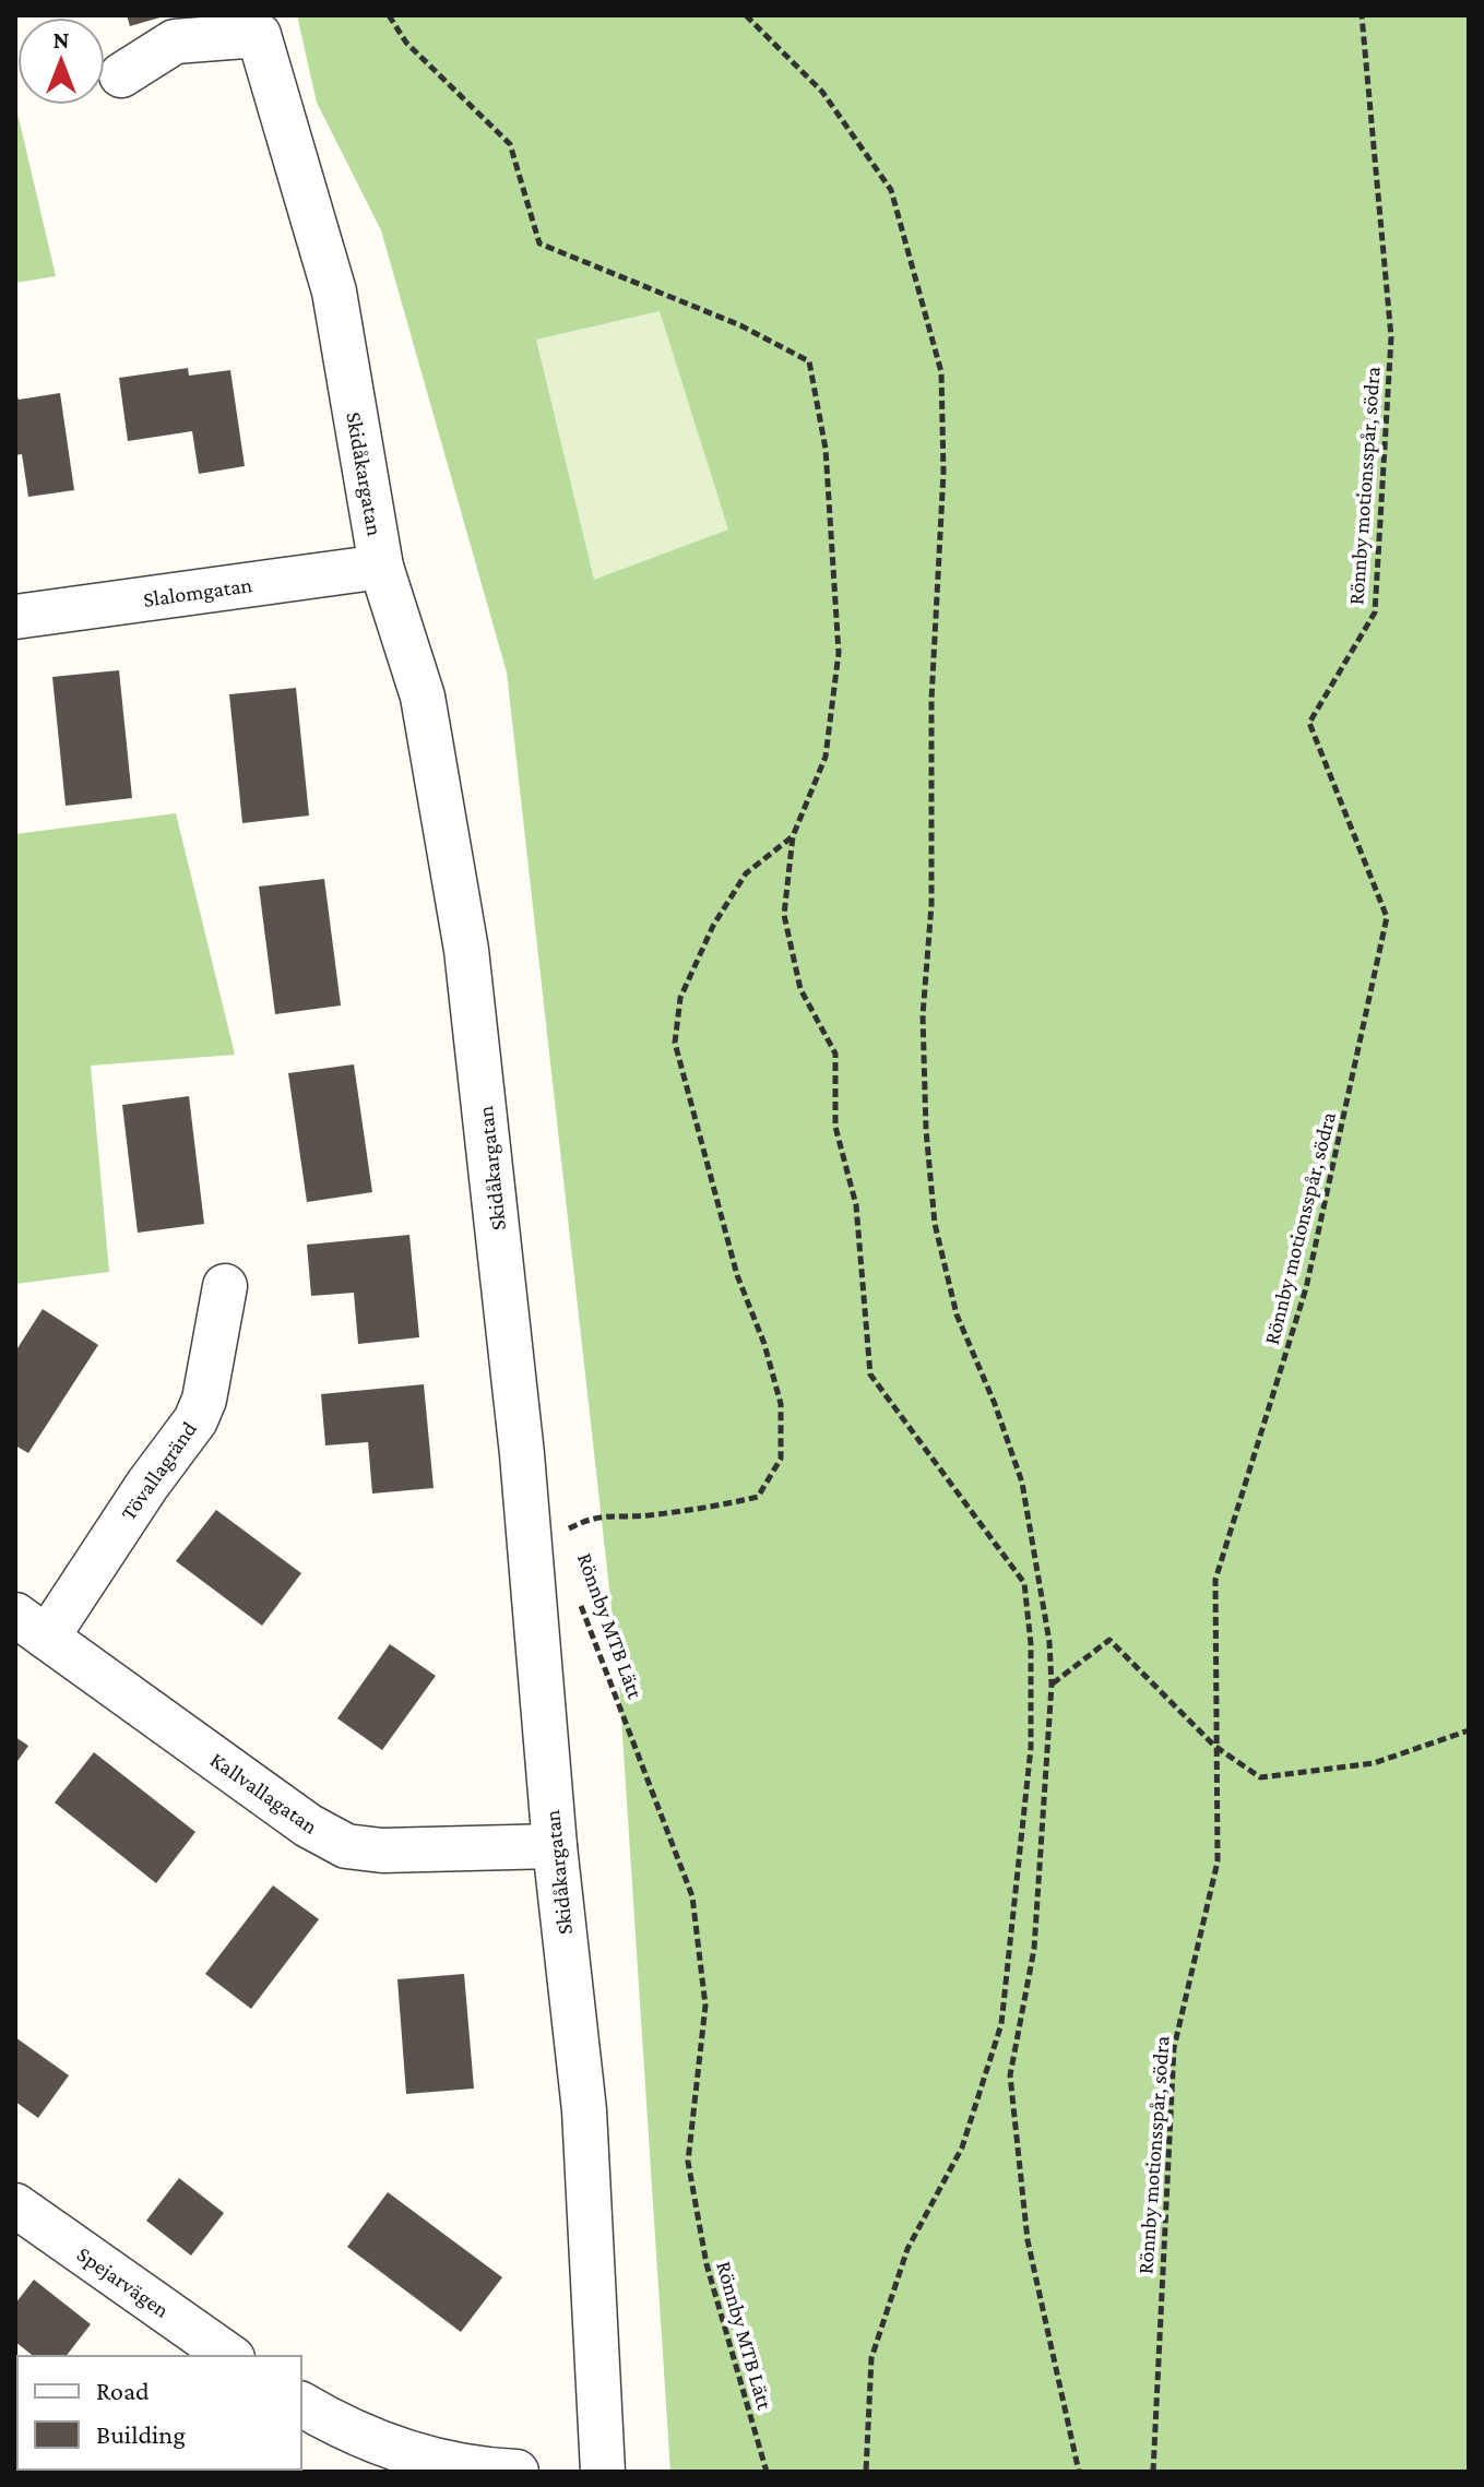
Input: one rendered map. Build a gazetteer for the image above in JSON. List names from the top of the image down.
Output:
{
  "streets": {
    "street": [
      "Skidåkargatan",
      "Slalomgatan",
      "Tövallagränd",
      "Kallvallagatan",
      "Spejarvägen"
    ],
    "path": ["Rönnby motionsspår, södra", "Rönnby MTB Lätt"]
  },
  "crossings": [
    ["Skidåkargatan", "Slalomgatan"],
    ["Skidåkargatan", "Kallvallagatan"],
    ["Tövallagränd", "Kallvallagatan"]
  ],
  "legend": ["Road", "Building"],
  "north": "top"
}
